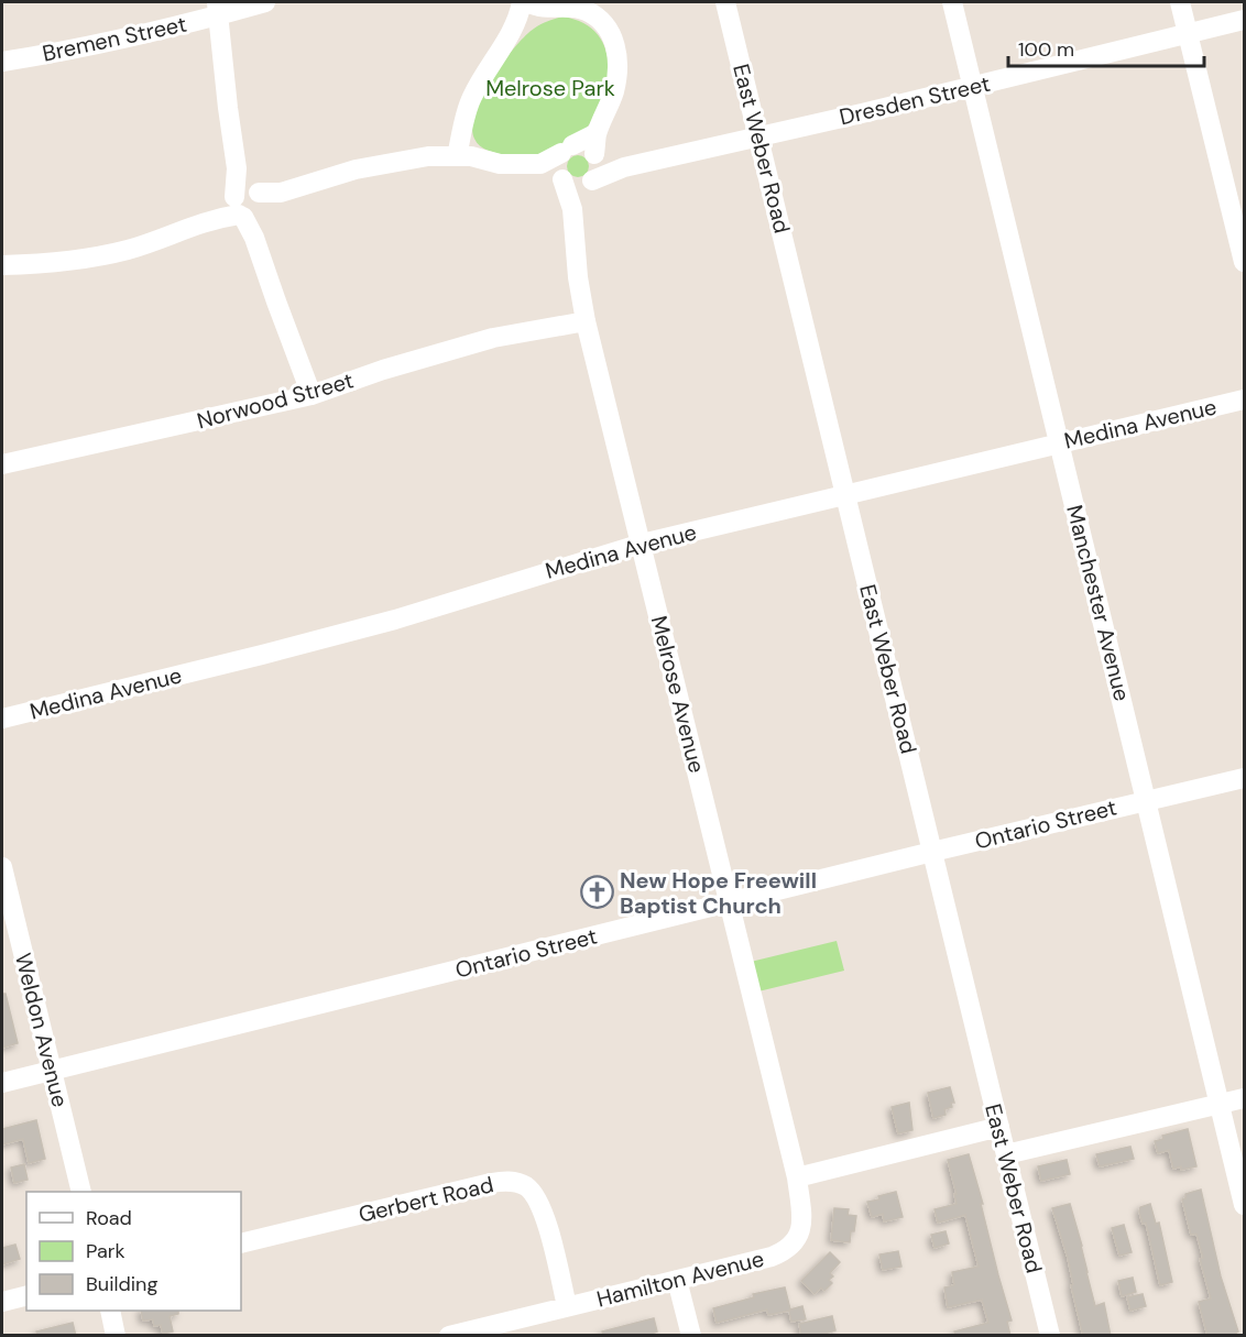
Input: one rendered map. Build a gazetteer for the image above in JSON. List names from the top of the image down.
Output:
{
  "streets": {
    "street": [
      "Bremen Street",
      "Dresden Street",
      "East Weber Road",
      "Norwood Street",
      "Medina Avenue",
      "Manchester Avenue",
      "Melrose Avenue",
      "Ontario Street",
      "Weldon Avenue",
      "Gerbert Road",
      "Hamilton Avenue"
    ]
  },
  "crossings": [
    ["Dresden Street", "East Weber Road"],
    ["Dresden Street", "Manchester Avenue"],
    ["Dresden Street", "Melrose Avenue"],
    ["East Weber Road", "Medina Avenue"],
    ["East Weber Road", "Ontario Street"],
    ["Norwood Street", "Melrose Avenue"],
    ["Medina Avenue", "Manchester Avenue"],
    ["Medina Avenue", "Melrose Avenue"],
    ["Manchester Avenue", "Ontario Street"],
    ["Melrose Avenue", "Ontario Street"],
    ["Melrose Avenue", "Hamilton Avenue"],
    ["Ontario Street", "Weldon Avenue"],
    ["Gerbert Road", "Hamilton Avenue"]
  ],
  "parks": ["Melrose Park"],
  "places": {
    "church": ["New Hope Freewill Baptist Church"]
  },
  "legend": ["Road", "Park", "Building"],
  "scale_bar": "100 m"
}
